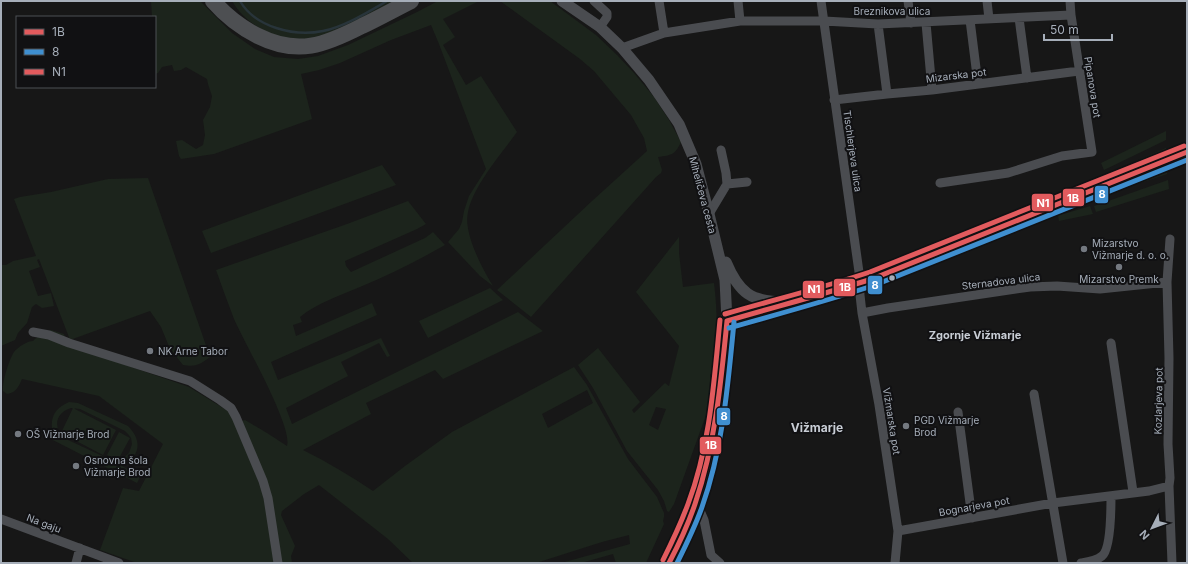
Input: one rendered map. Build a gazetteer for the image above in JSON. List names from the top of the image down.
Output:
{
  "streets": {
    "street": [
      "Breznikova ulica",
      "Mizarska pot",
      "Pipanova pot",
      "Tischlerjeva ulica",
      "Miheličeva cesta",
      "Sternadova ulica",
      "Kozlarjeva pot",
      "Vižmarska pot",
      "Bognarjeva pot",
      "Na gaju"
    ]
  },
  "crossings": [
    ["Breznikova ulica", "Pipanova pot"],
    ["Breznikova ulica", "Tischlerjeva ulica"],
    ["Breznikova ulica", "Miheličeva cesta"],
    ["Mizarska pot", "Pipanova pot"],
    ["Mizarska pot", "Tischlerjeva ulica"],
    ["Tischlerjeva ulica", "Vižmarska pot"],
    ["Sternadova ulica", "Kozlarjeva pot"],
    ["Sternadova ulica", "Vižmarska pot"],
    ["Kozlarjeva pot", "Bognarjeva pot"],
    ["Vižmarska pot", "Bognarjeva pot"]
  ],
  "districts": ["Zgornje Vižmarje", "Vižmarje"],
  "places": [
    "Mizarstvo Vižmarje d. o. o.",
    "Mizarstvo Premk",
    "NK Arne Tabor",
    "PGD Vižmarje Brod",
    "OŠ Vižmarje Brod",
    "Osnovna šola Vižmarje Brod"
  ],
  "lines": ["transit line N1", "transit line 1B", "transit line 8"],
  "legend": ["1B", "8", "N1"],
  "scale_bar": "50 m",
  "north": "bottom left"
}
